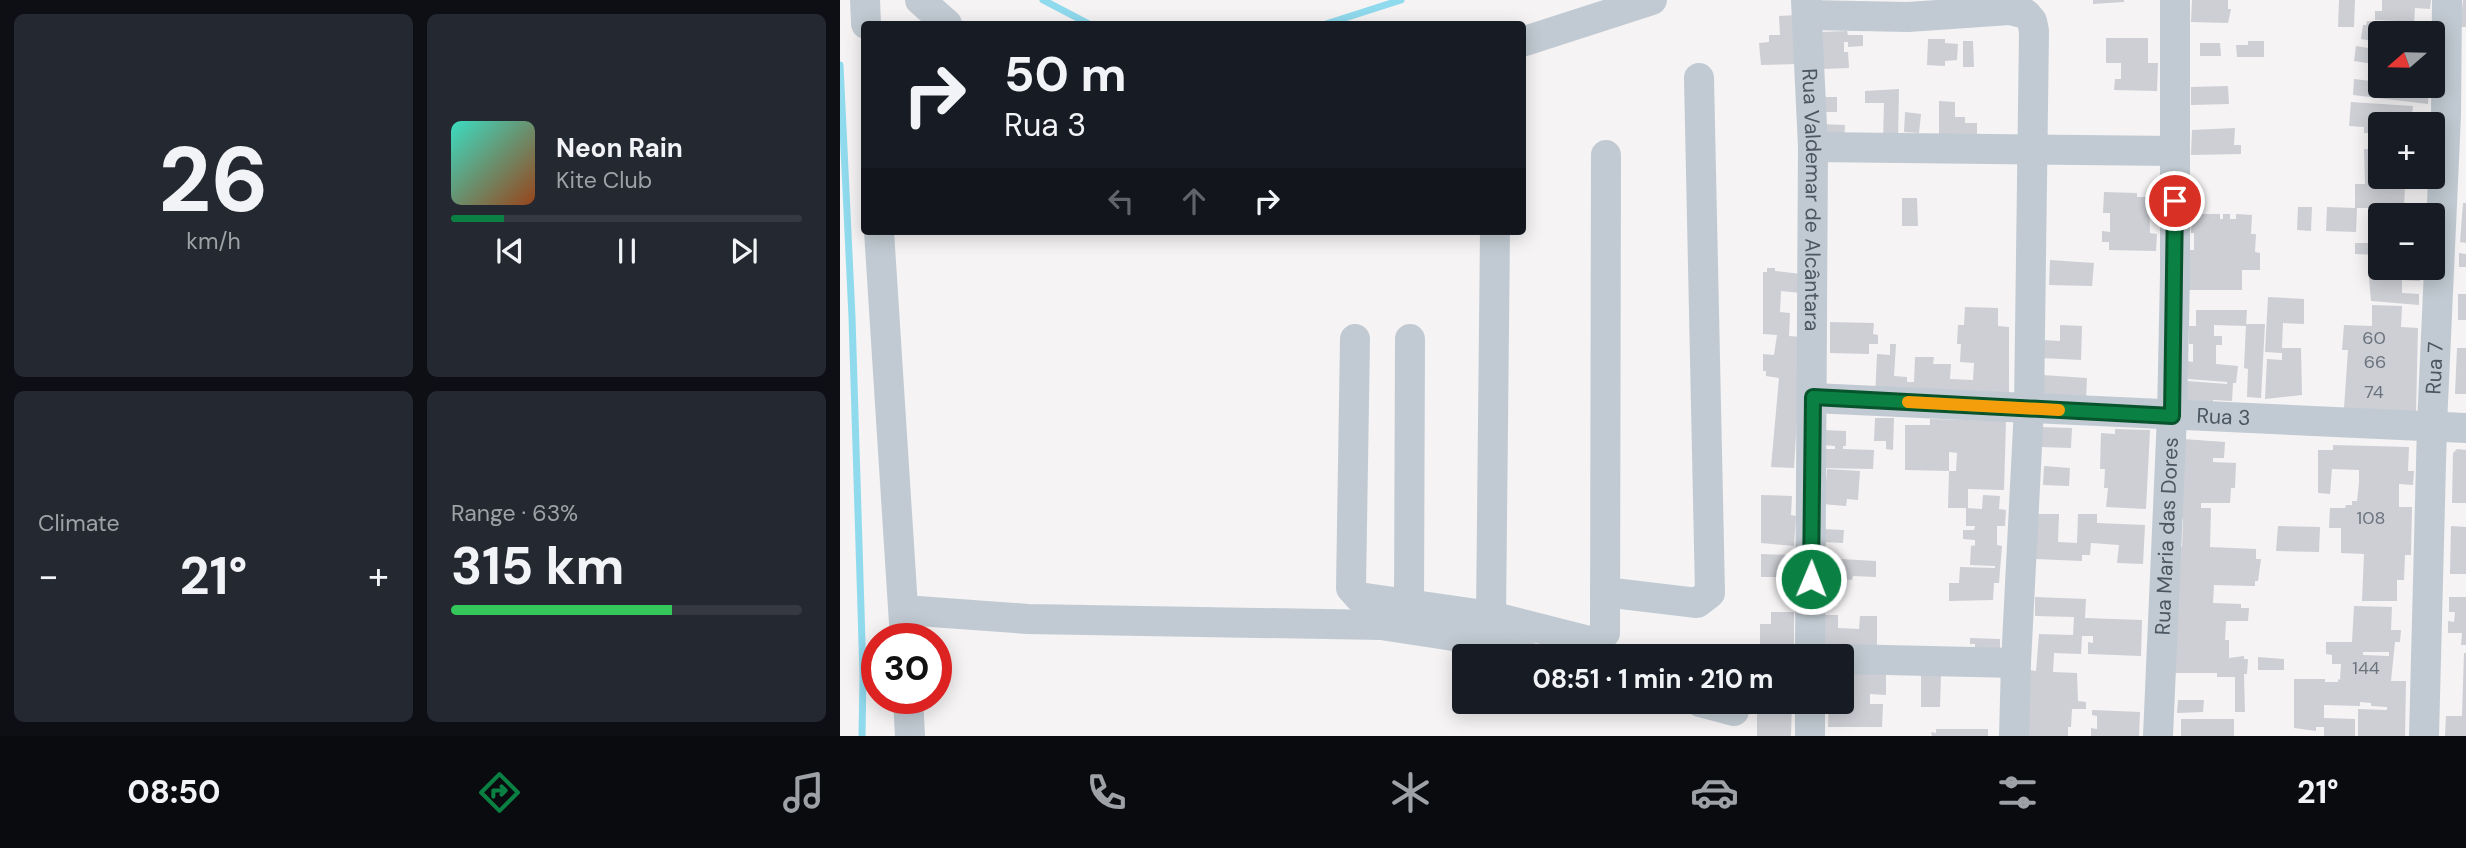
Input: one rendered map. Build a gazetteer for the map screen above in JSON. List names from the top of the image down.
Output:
{
  "streets": {
    "street": [
      "Rua Valdemar de Alcântara",
      "Rua 7",
      "Rua 3",
      "Rua Maria das Dores"
    ]
  },
  "crossings": [
    ["Rua Valdemar de Alcântara", "Rua 3"],
    ["Rua 7", "Rua 3"],
    ["Rua 3", "Rua Maria das Dores"]
  ],
  "house_numbers": [
    "60",
    "66",
    "74",
    "108",
    "144"
  ],
  "north": "left",
  "page": {
    "tile": [
      ["26", "km/h"],
      "Climate",
      ["Range · 63%", "315 km"]
    ],
    "map_buttons": ["+", "−"],
    "turn": ["50 m", "Rua 3"],
    "song": ["Neon Rain", "Kite Club"],
    "heat": ["−", "21°", "+"],
    "limit": "30",
    "trip": "08:51 · 1 min · 210 m",
    "tabs": ["08:50", "21°"]
  }
}
